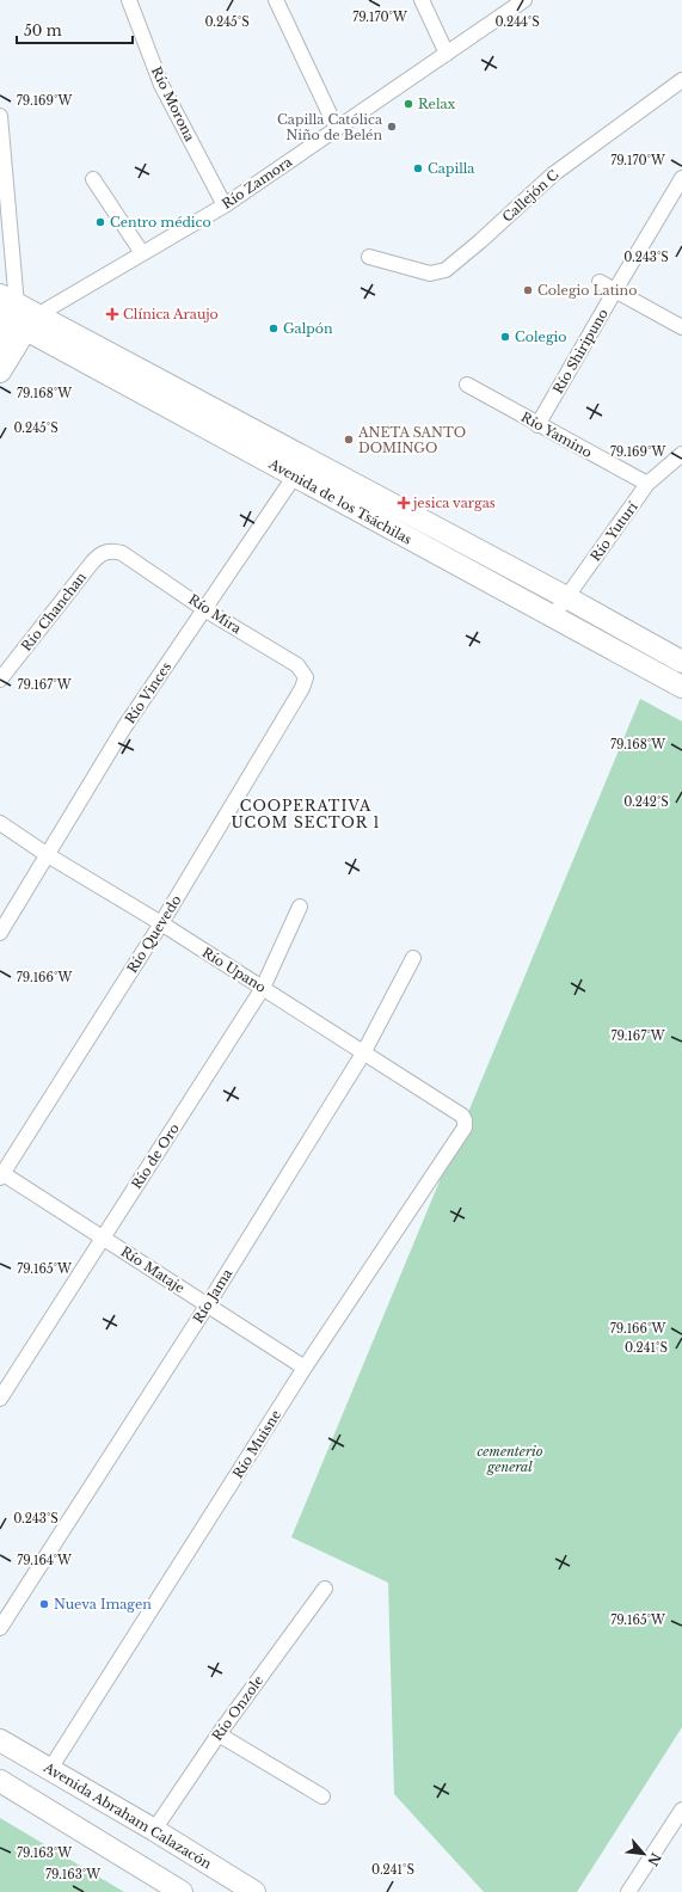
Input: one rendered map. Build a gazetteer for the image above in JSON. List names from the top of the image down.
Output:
{
  "streets": {
    "main road": ["Río Zamora", "Avenida de los Tsáchilas", "Avenida Abraham Calazacón"],
    "street": [
      "Río Morona",
      "Callejón C",
      "Río Shiripuno",
      "Río Yamino",
      "Río Yuturí",
      "Río Chanchan",
      "Río Mira",
      "Río Vinces",
      "Río Quevedo",
      "Río Upano",
      "Río de Oro",
      "Río Mataje",
      "Río Jama",
      "Río Muisne",
      "Río Onzole"
    ]
  },
  "crossings": [
    ["Río Morona", "Río Zamora"],
    ["Río Zamora", "Avenida de los Tsáchilas"],
    ["Río Shiripuno", "Río Yamino"],
    ["Río Yamino", "Río Yuturí"],
    ["Avenida de los Tsáchilas", "Río Yuturí"],
    ["Avenida de los Tsáchilas", "Río Vinces"],
    ["Río Chanchan", "Río Mira"],
    ["Río Mira", "Río Vinces"],
    ["Río Mira", "Río Quevedo"],
    ["Río Vinces", "Río Upano"],
    ["Río Quevedo", "Río Upano"],
    ["Río Quevedo", "Río Mataje"],
    ["Río Upano", "Río de Oro"],
    ["Río Upano", "Río Jama"],
    ["Río Upano", "Río Muisne"],
    ["Río de Oro", "Río Mataje"],
    ["Río Mataje", "Río Jama"],
    ["Río Mataje", "Río Muisne"],
    ["Río Muisne", "Avenida Abraham Calazacón"],
    ["Río Onzole", "Avenida Abraham Calazacón"]
  ],
  "districts": ["COOPERATIVA UCOM SECTOR 1"],
  "parks": ["cementerio general"],
  "places": {
    "other": [
      "Relax",
      "Capilla Católica Niño de Belén",
      "Capilla",
      "Centro médico",
      "Colegio Latino",
      "Galpón",
      "Colegio",
      "ANETA SANTO DOMINGO",
      "Nueva Imagen"
    ],
    "health": ["Clínica Araujo", "jesica vargas"]
  },
  "scale_bar": "50 m",
  "north": "bottom right",
  "coordinates": [
    "79.170°W",
    "0.245°S",
    "0.244°S",
    "79.169°W",
    "0.243°S",
    "79.168°W",
    "79.167°W",
    "0.242°S",
    "79.166°W",
    "79.165°W",
    "0.241°S",
    "79.164°W",
    "79.163°W"
  ]
}
